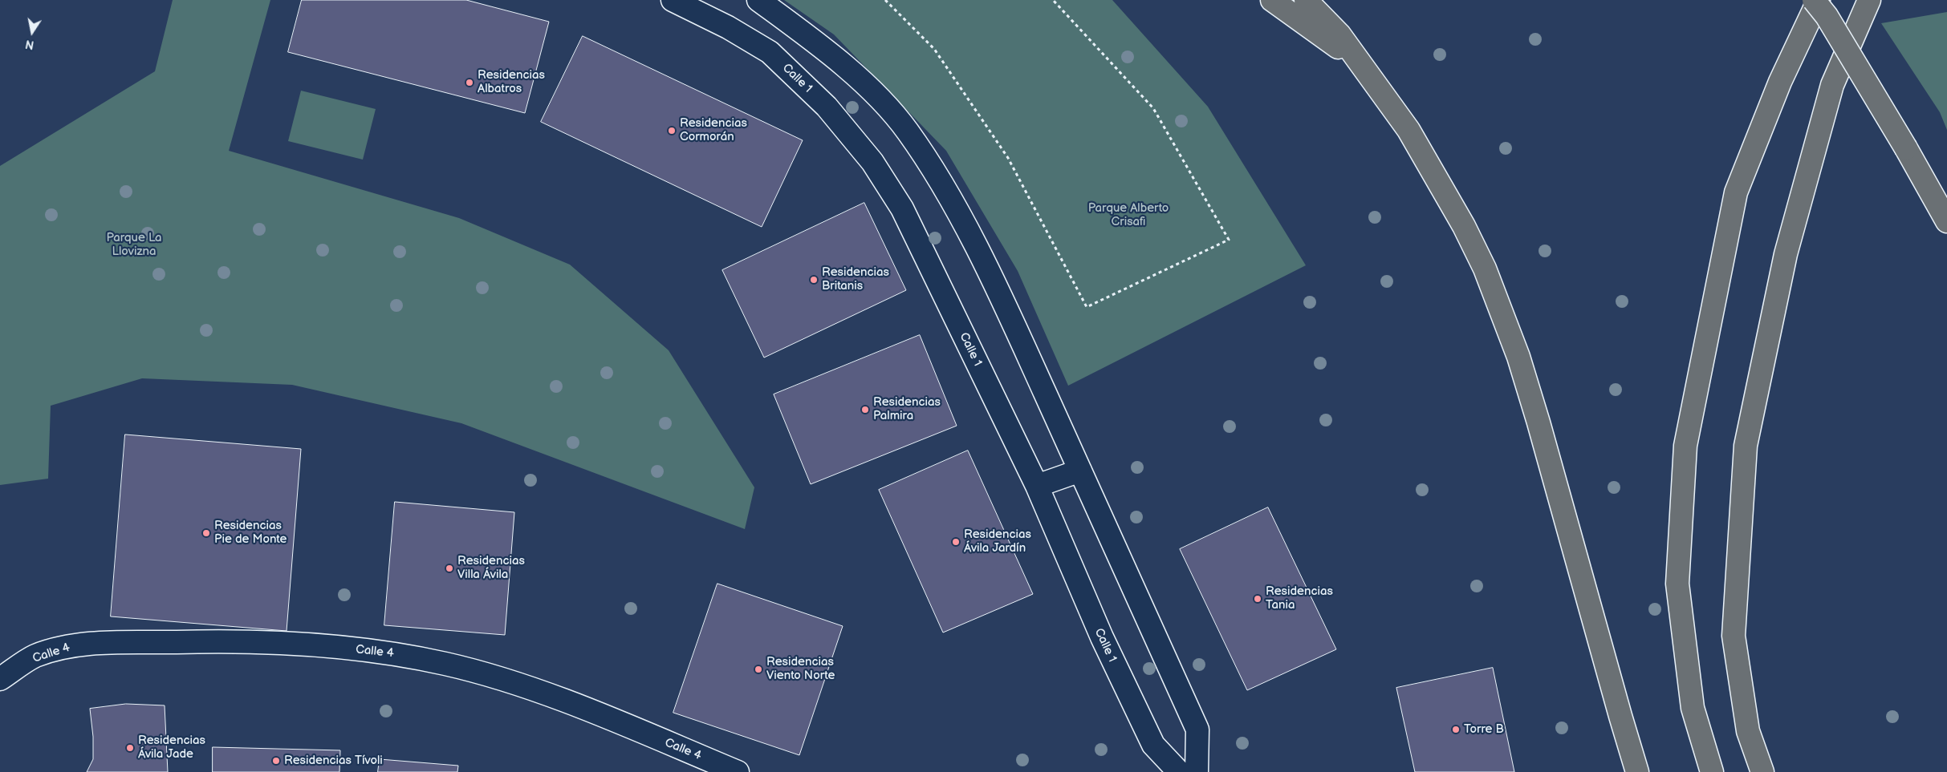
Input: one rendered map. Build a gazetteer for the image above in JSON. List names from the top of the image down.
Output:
{
  "streets": {
    "street": ["Calle 1", "Calle 4"]
  },
  "parks": ["Parque Alberto Crisafi", "Parque La Llovizna"],
  "places": [
    "Residencias Albatros",
    "Residencias Cormorán",
    "Residencias Britanis",
    "Residencias Palmira",
    "Residencias Pie de Monte",
    "Residencias Ávila Jardín",
    "Residencias Villa Ávila",
    "Residencias Tania",
    "Residencias Viento Norte",
    "Torre B",
    "Residencias Ávila Jade",
    "Residencias Tívoli"
  ],
  "north": "bottom"
}
